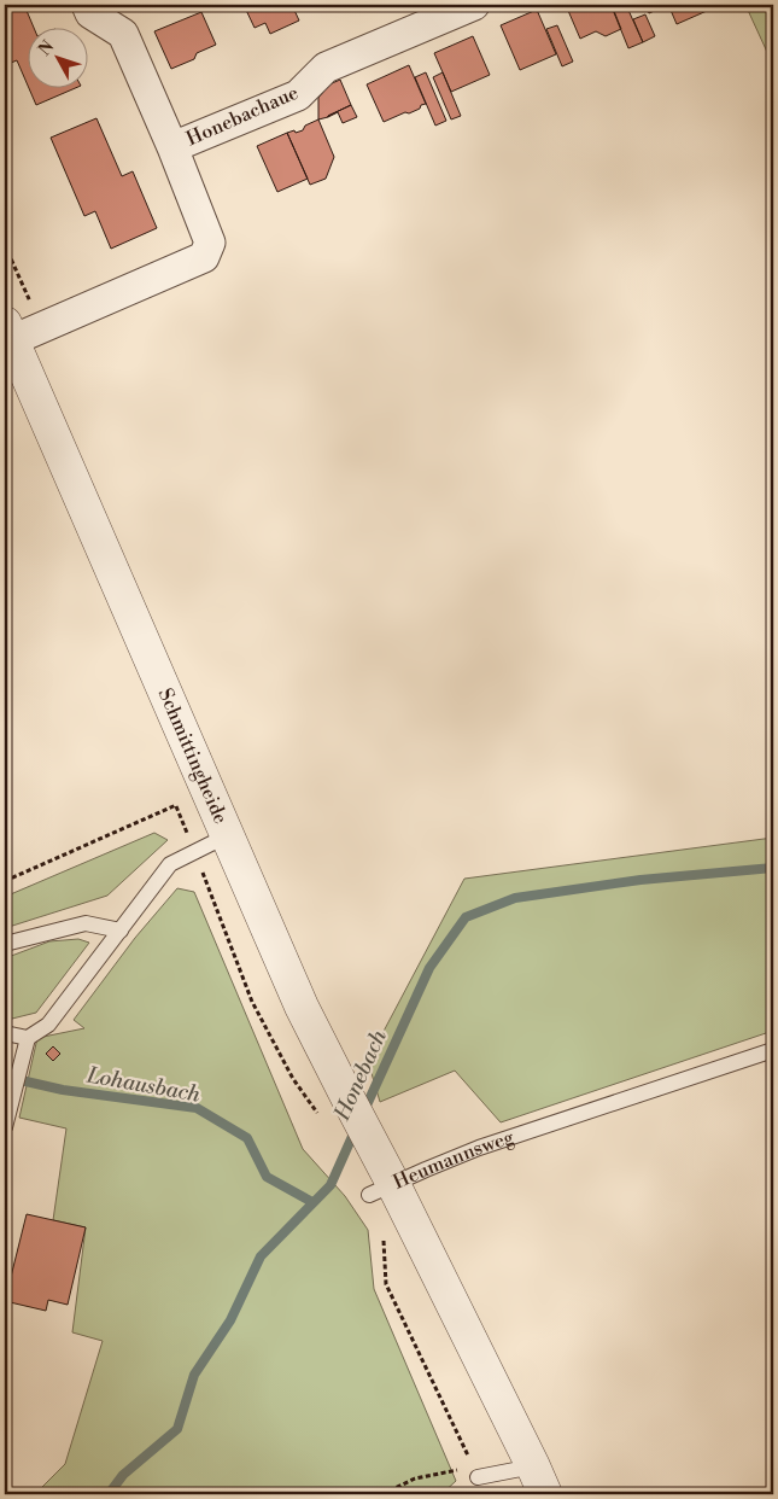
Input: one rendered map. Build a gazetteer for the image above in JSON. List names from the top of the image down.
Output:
{
  "streets": {
    "street": ["Honebachaue", "Schmittingheide", "Heumannsweg"]
  },
  "crossings": [
    ["Honebachaue", "Schmittingheide"],
    ["Schmittingheide", "Heumannsweg"]
  ],
  "water": ["Honebach", "Lohausbach"],
  "north": "top left"
}
